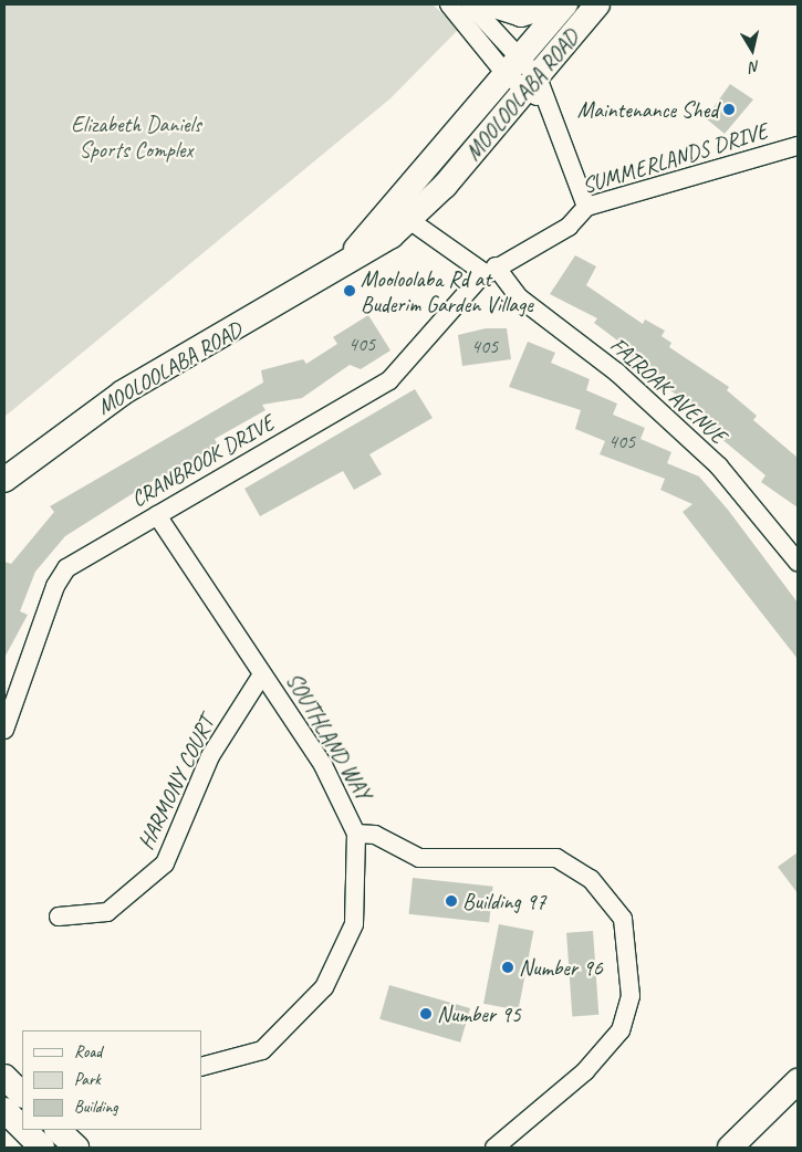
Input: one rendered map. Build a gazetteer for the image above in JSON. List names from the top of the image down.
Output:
{
  "streets": {
    "main road": ["MOOLOOLABA ROAD"],
    "street": [
      "SUMMERLANDS DRIVE",
      "FAIROAK AVENUE",
      "CRANBROOK DRIVE",
      "SOUTHLAND WAY",
      "HARMONY COURT"
    ]
  },
  "crossings": [
    ["MOOLOOLABA ROAD", "FAIROAK AVENUE"],
    ["SUMMERLANDS DRIVE", "FAIROAK AVENUE"],
    ["SUMMERLANDS DRIVE", "CRANBROOK DRIVE"],
    ["FAIROAK AVENUE", "CRANBROOK DRIVE"],
    ["CRANBROOK DRIVE", "SOUTHLAND WAY"],
    ["SOUTHLAND WAY", "HARMONY COURT"]
  ],
  "parks": ["Elizabeth Daniels Sports Complex"],
  "places": [
    "Maintenance Shed",
    "Mooloolaba Rd at Buderim Garden Village",
    "Building 97",
    "Number 96",
    "Number 95"
  ],
  "house_numbers": ["405", "405", "405"],
  "legend": ["Road", "Park", "Building"],
  "north": "bottom"
}
